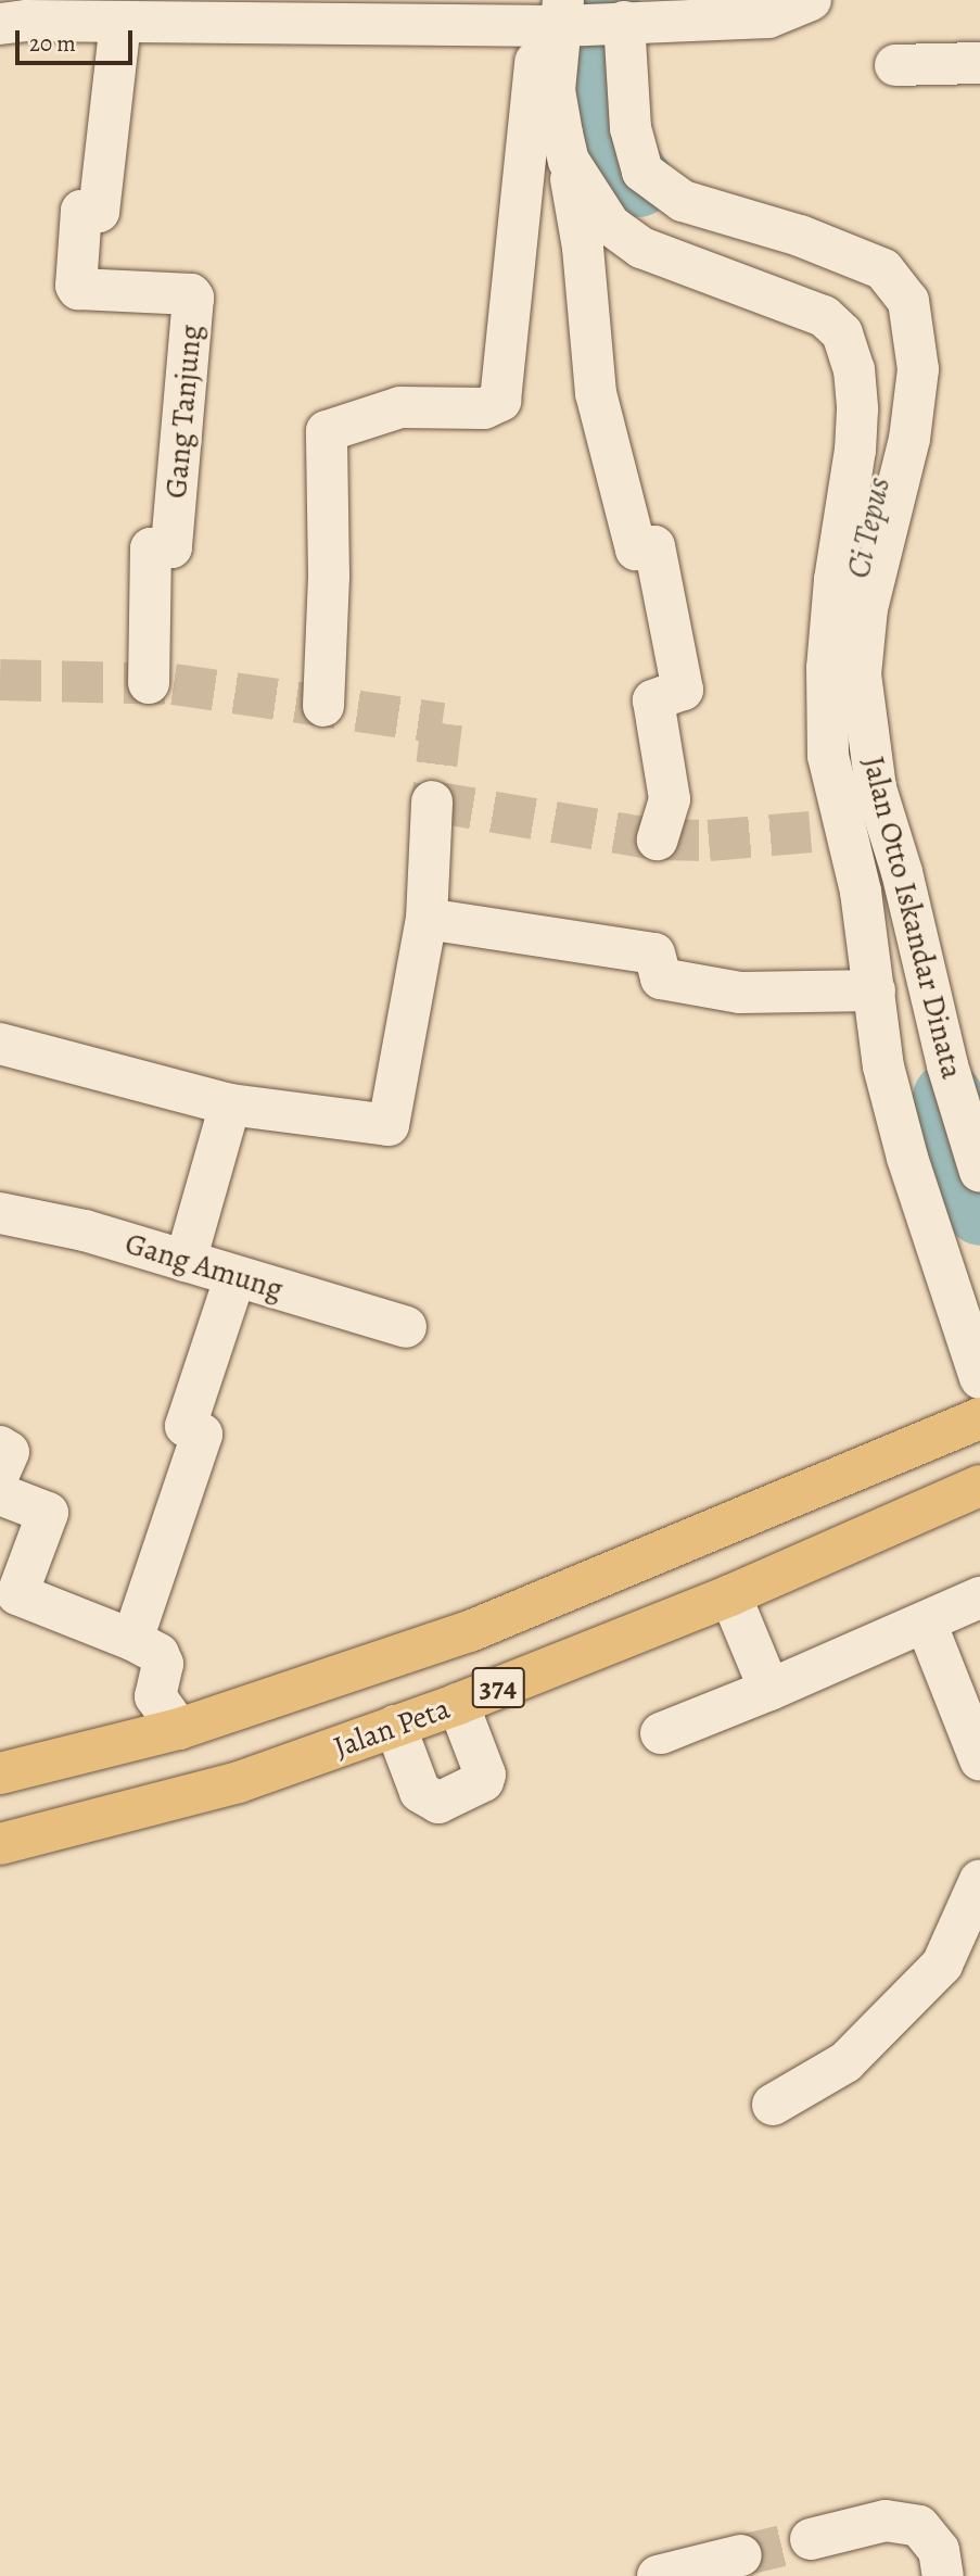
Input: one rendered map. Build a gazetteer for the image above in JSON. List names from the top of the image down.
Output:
{
  "streets": {
    "main road": ["374", "Jalan Peta"],
    "street": ["Gang Tanjung", "Jalan Otto Iskandar Dinata", "Gang Amung"]
  },
  "water": ["Ci Tepus"],
  "scale_bar": "20 m"
}
